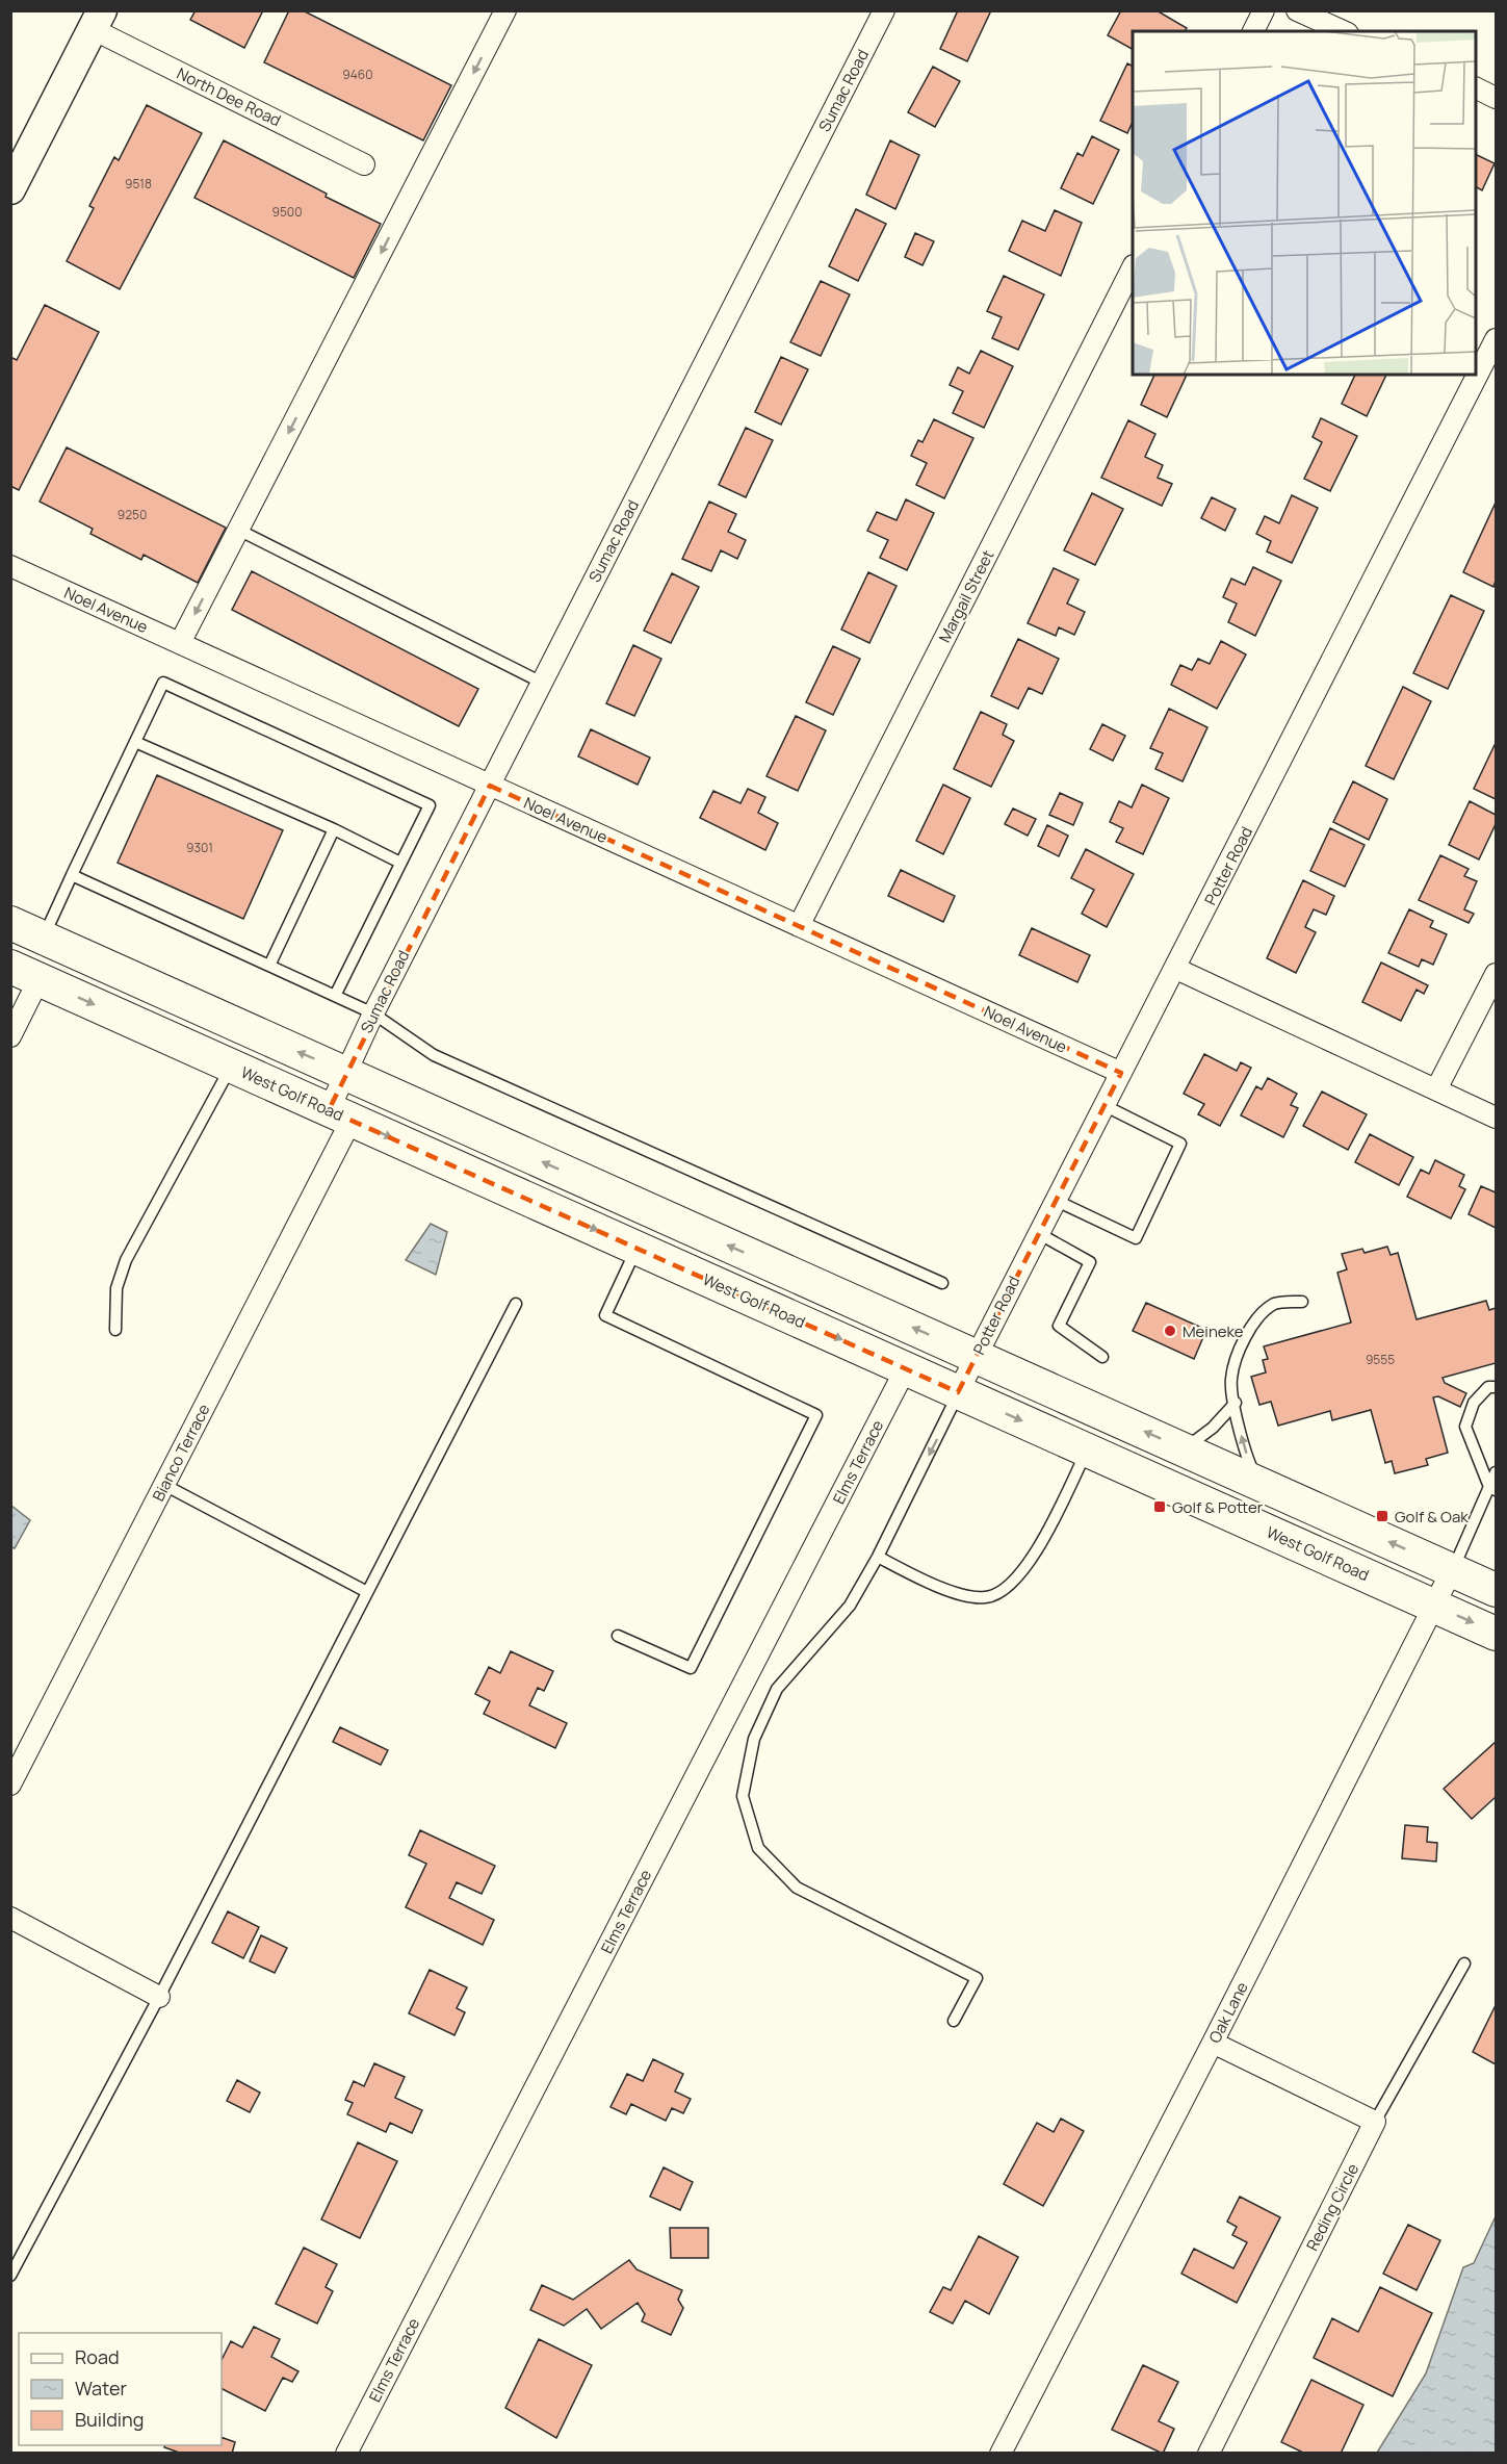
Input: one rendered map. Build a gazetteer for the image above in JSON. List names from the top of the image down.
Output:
{
  "streets": {
    "main road": ["West Golf Road"],
    "street": [
      "Sumac Road",
      "North Dee Road",
      "Margail Street",
      "Noel Avenue",
      "Potter Road",
      "Bianco Terrace",
      "Elms Terrace",
      "Oak Lane",
      "Reding Circle"
    ]
  },
  "crossings": [
    ["Sumac Road", "Noel Avenue"],
    ["Sumac Road", "West Golf Road"],
    ["Sumac Road", "Bianco Terrace"],
    ["Margail Street", "Noel Avenue"],
    ["Noel Avenue", "Potter Road"],
    ["Potter Road", "West Golf Road"],
    ["West Golf Road", "Bianco Terrace"],
    ["West Golf Road", "Elms Terrace"],
    ["West Golf Road", "Oak Lane"]
  ],
  "places": {
    "other": ["Meineke"],
    "transit": ["Golf & Potter", "Golf & Oak"]
  },
  "house_numbers": [
    "9460",
    "9518",
    "9500",
    "9250",
    "9301",
    "9555"
  ],
  "legend": ["Road", "Water", "Building"]
}
